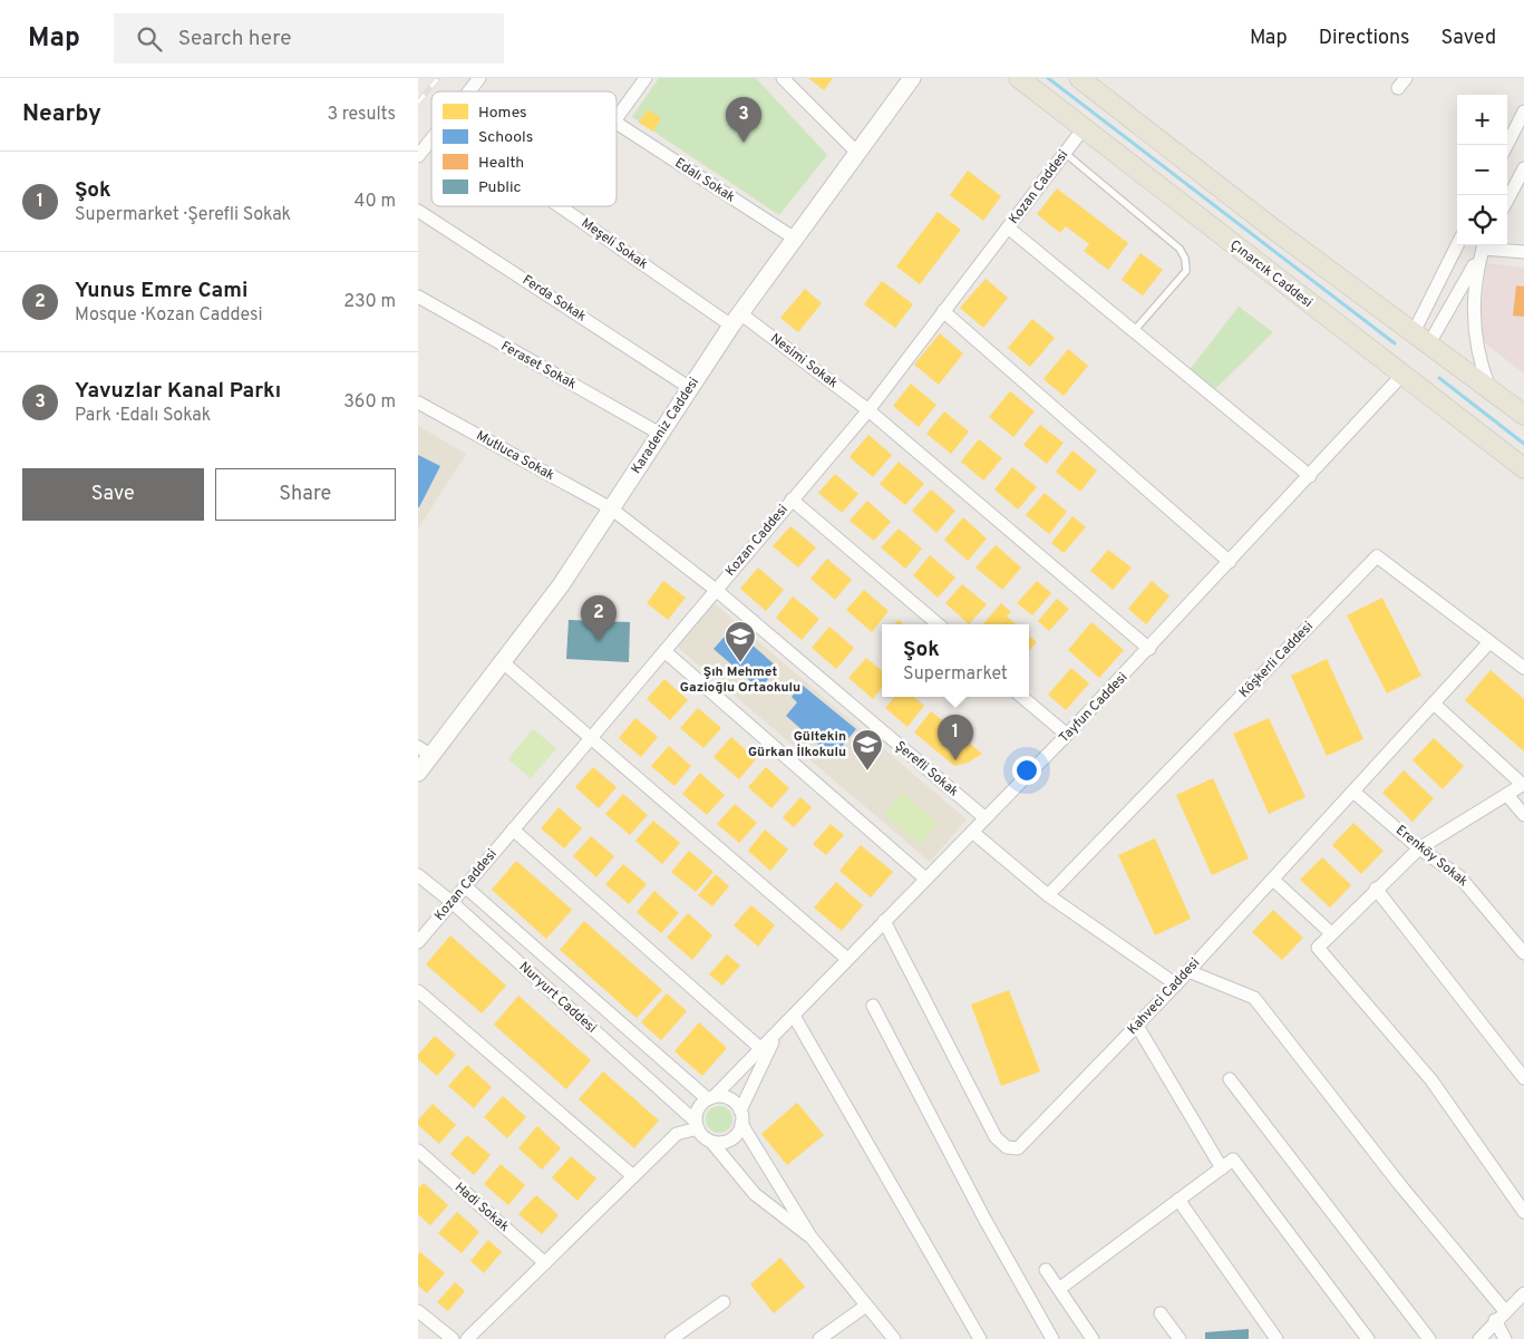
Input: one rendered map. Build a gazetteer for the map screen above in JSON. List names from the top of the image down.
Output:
{
  "streets": {
    "main road": ["Çınarcık Caddesi"],
    "street": [
      "Edalı Sokak",
      "Kozan Caddesi",
      "Meşeli Sokak",
      "Ferda Sokak",
      "Nesimi Sokak",
      "Feraset Sokak",
      "Karadeniz Caddesi",
      "Mutluca Sokak",
      "Köşkerli Caddesi",
      "Tayfun Caddesi",
      "Şerefli Sokak",
      "Erenköy Sokak",
      "Kahveci Caddesi",
      "Nuryurt Caddesi",
      "Hadi Sokak"
    ]
  },
  "crossings": [
    ["Edalı Sokak", "Karadeniz Caddesi"],
    ["Kozan Caddesi", "Çınarcık Caddesi"],
    ["Kozan Caddesi", "Nesimi Sokak"],
    ["Kozan Caddesi", "Mutluca Sokak"],
    ["Kozan Caddesi", "Şerefli Sokak"],
    ["Kozan Caddesi", "Nuryurt Caddesi"],
    ["Meşeli Sokak", "Nesimi Sokak"],
    ["Meşeli Sokak", "Karadeniz Caddesi"],
    ["Çınarcık Caddesi", "Tayfun Caddesi"],
    ["Ferda Sokak", "Karadeniz Caddesi"],
    ["Nesimi Sokak", "Karadeniz Caddesi"],
    ["Nesimi Sokak", "Tayfun Caddesi"],
    ["Feraset Sokak", "Karadeniz Caddesi"],
    ["Karadeniz Caddesi", "Mutluca Sokak"],
    ["Mutluca Sokak", "Şerefli Sokak"],
    ["Köşkerli Caddesi", "Kahveci Caddesi"],
    ["Tayfun Caddesi", "Şerefli Sokak"],
    ["Tayfun Caddesi", "Kahveci Caddesi"],
    ["Tayfun Caddesi", "Nuryurt Caddesi"],
    ["Erenköy Sokak", "Kahveci Caddesi"]
  ],
  "places": {
    "school or university": ["Şıh Mehmet Gazioğlu Ortaokulu", "Gültekin Gürkan İlkokulu"]
  },
  "legend": [
    "Homes",
    "Schools",
    "Health",
    "Public"
  ],
  "page": {
    "header": "Map",
    "search": "Search here",
    "nav": ["Map", "Directions", "Saved"],
    "heading": ["Nearby", "3 results"],
    "map_buttons": ["+", "−"],
    "pins": ["3", "2", "1"],
    "list": [
      {
        "mark": "1",
        "name": "Şok",
        "note": "Supermarket · Şerefli Sokak",
        "value": "40 m"
      },
      {
        "mark": "2",
        "name": "Yunus Emre Cami",
        "note": "Mosque · Kozan Caddesi",
        "value": "230 m"
      },
      {
        "mark": "3",
        "name": "Yavuzlar Kanal Parkı",
        "note": "Park · Edalı Sokak",
        "value": "360 m"
      }
    ],
    "buttons": ["Save", "Share"],
    "popup": ["Şok", "Supermarket"]
  }
}
